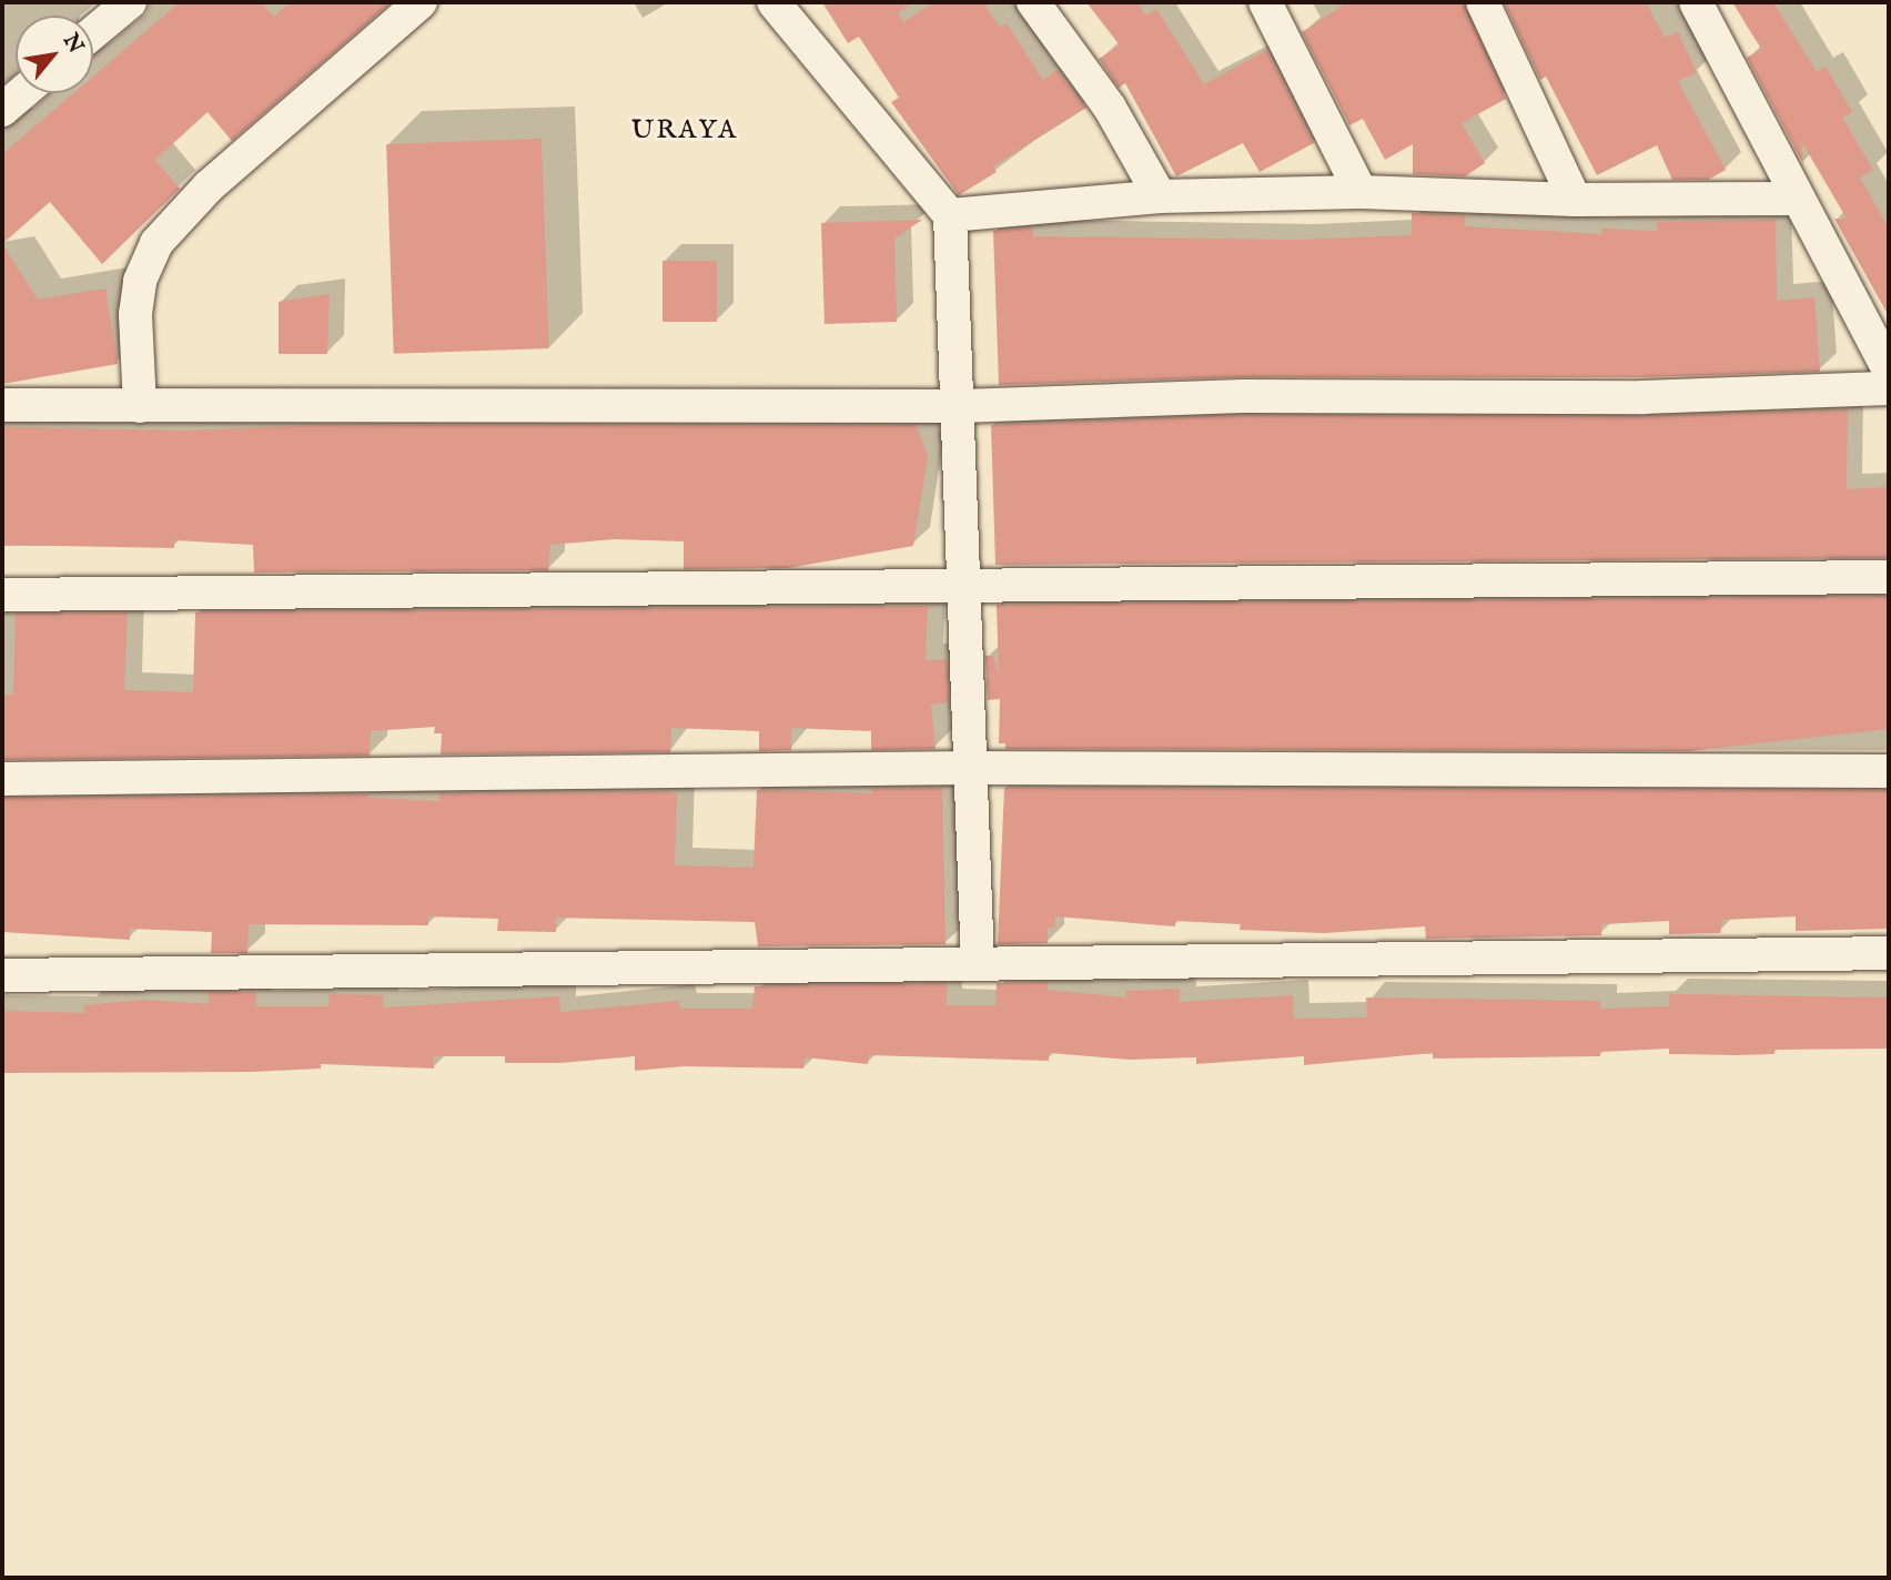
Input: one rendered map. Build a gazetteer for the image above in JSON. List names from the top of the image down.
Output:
{
  "districts": ["URAYA"],
  "north": "top right"
}
